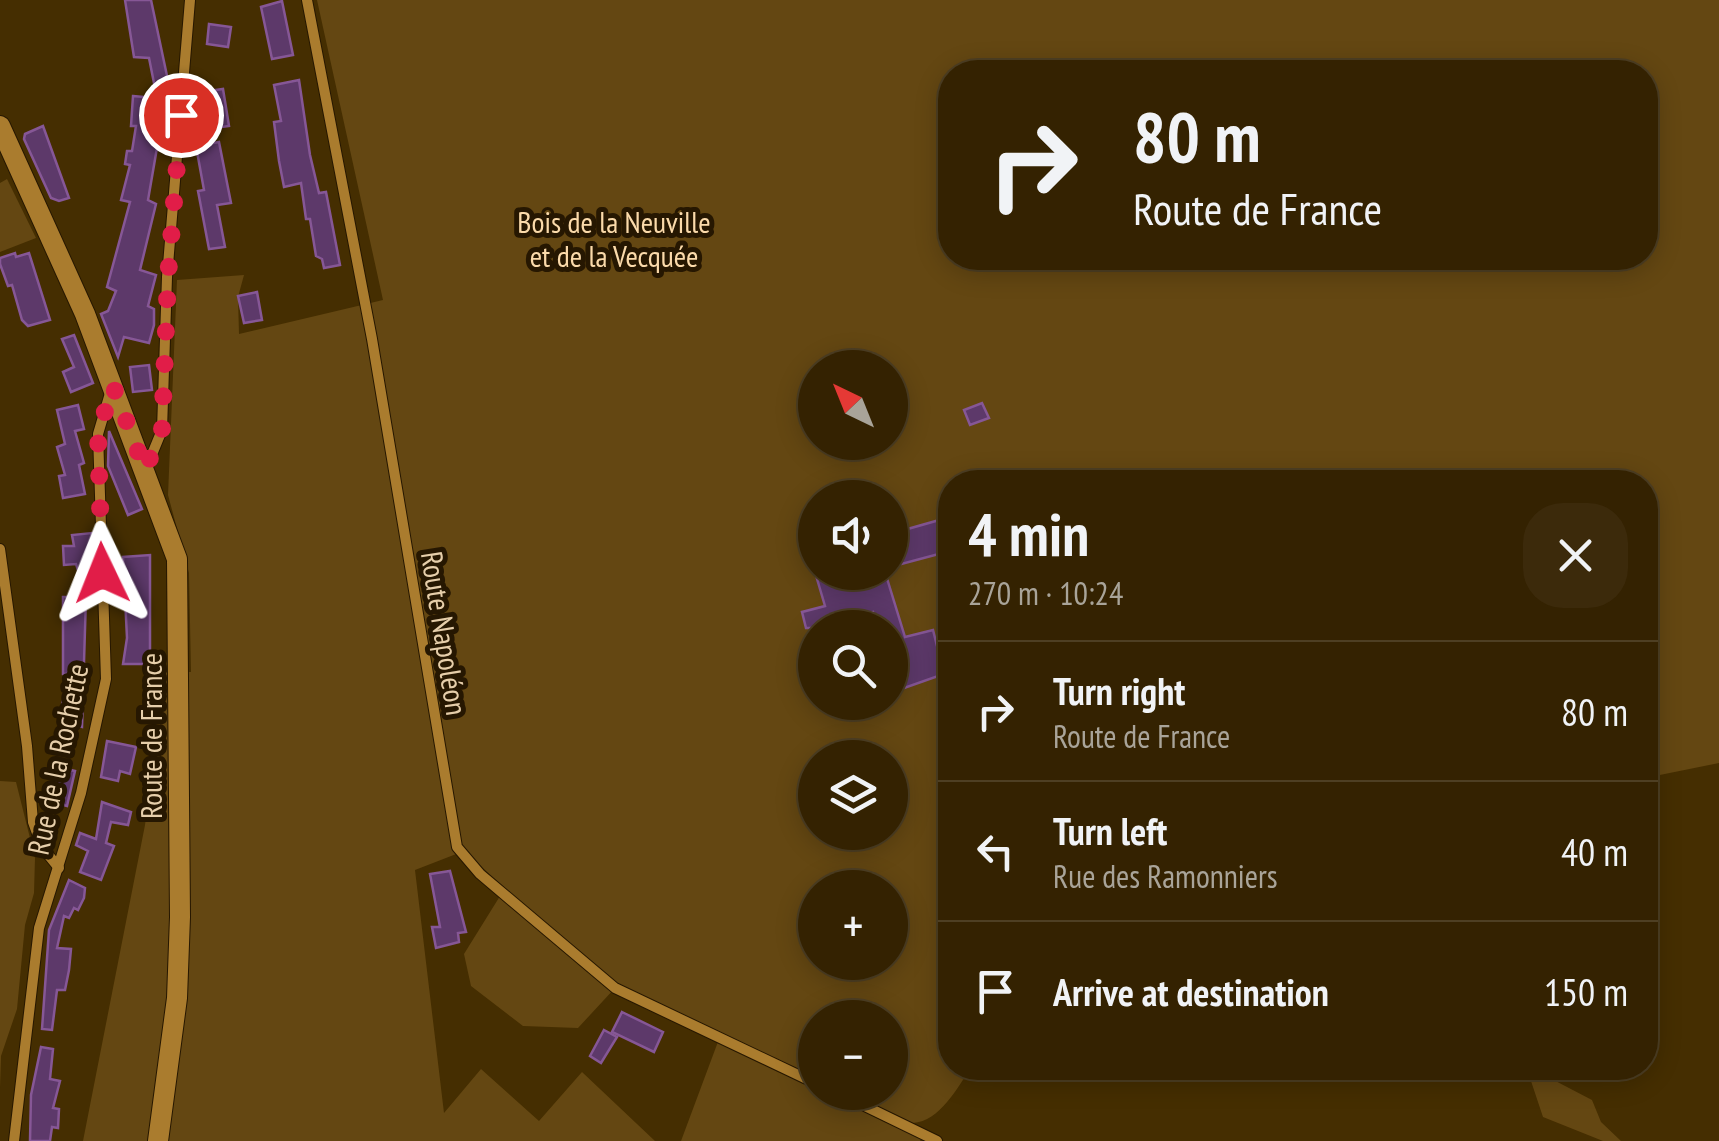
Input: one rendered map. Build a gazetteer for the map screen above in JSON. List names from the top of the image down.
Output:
{
  "streets": {
    "main road": ["Route de France"],
    "street": ["Route Napoléon", "Rue de la Rochette"]
  },
  "crossings": [
    ["Route de France", "Rue de la Rochette"]
  ],
  "parks": ["Bois de la Neuville et de la Vecquée"],
  "north": "top left",
  "page": {
    "turn": ["80 m", "Route de France"],
    "map_buttons": ["+", "−"],
    "heading": ["4 min", "270 m · 10:24"],
    "list": [
      {
        "name": "Turn right",
        "note": "Route de France",
        "value": "80 m"
      },
      {
        "name": "Turn left",
        "note": "Rue des Ramonniers",
        "value": "40 m"
      },
      {
        "name": "Arrive at destination",
        "value": "150 m"
      }
    ]
  }
}
